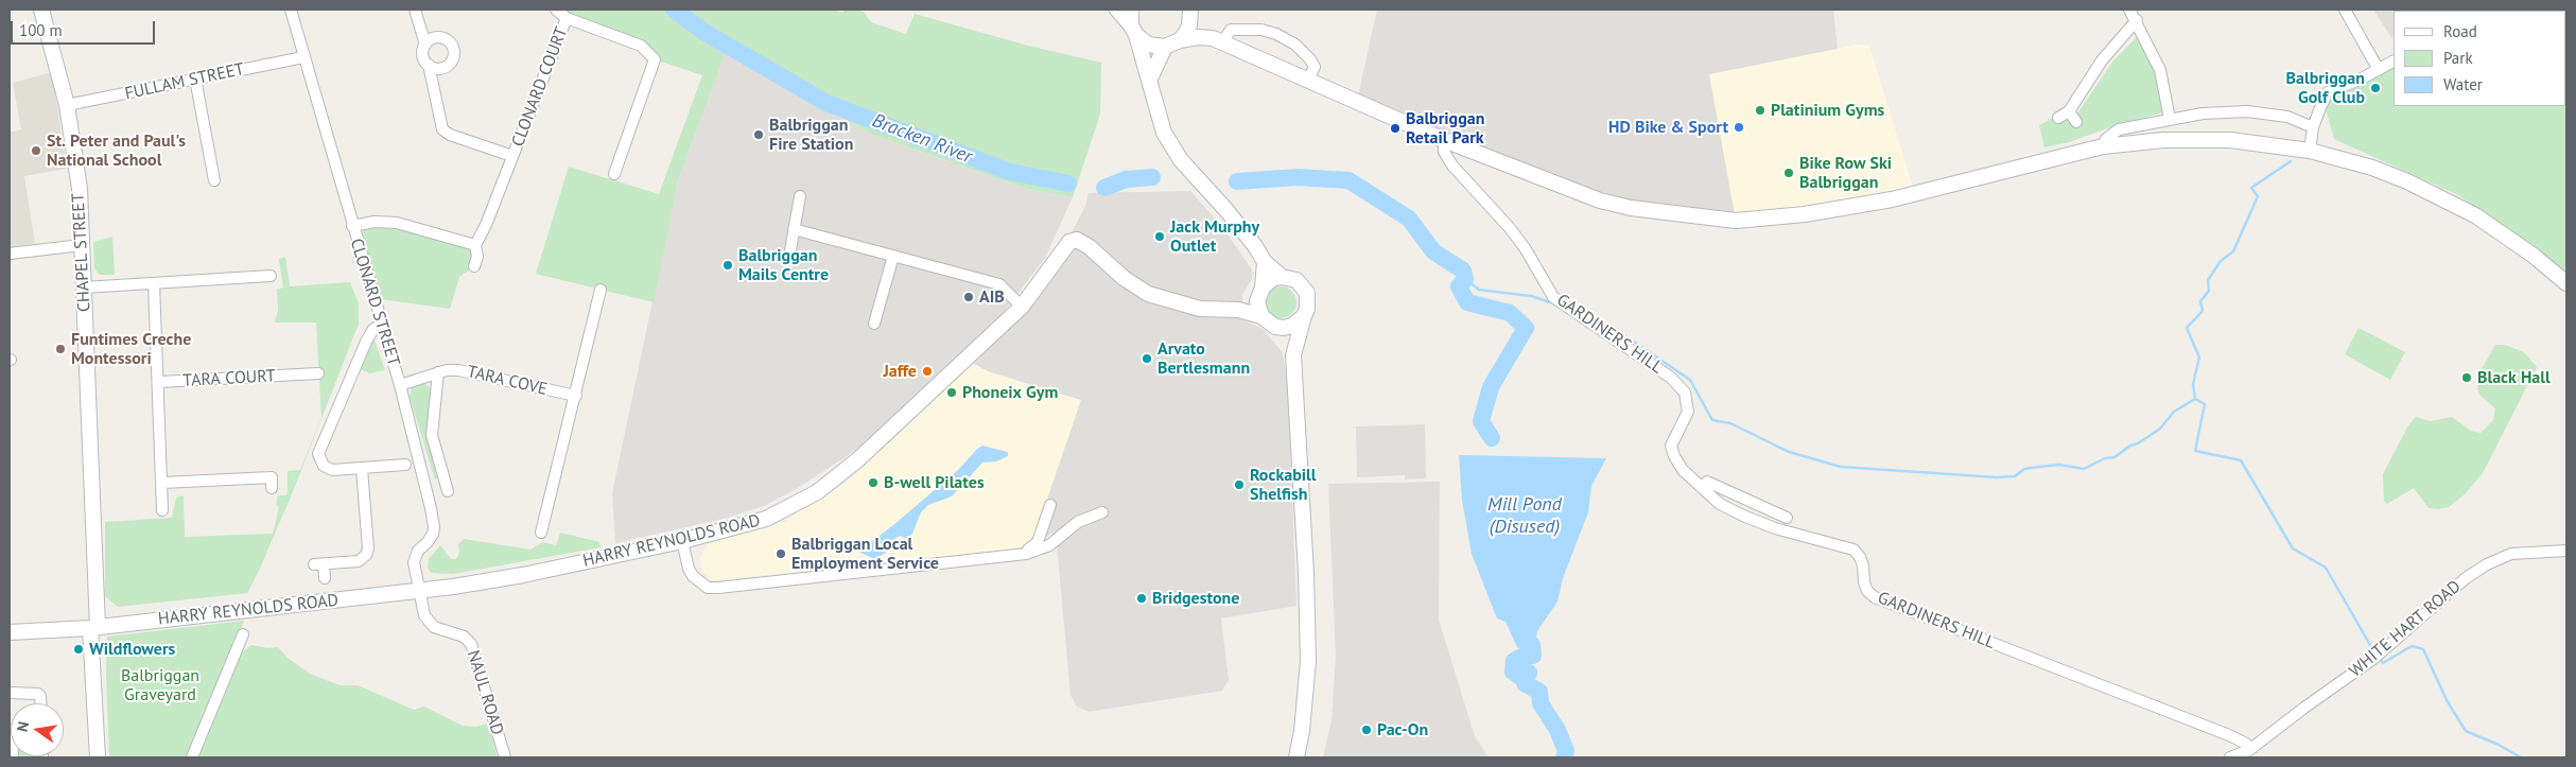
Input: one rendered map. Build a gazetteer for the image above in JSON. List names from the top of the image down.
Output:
{
  "streets": {
    "street": [
      "FULLAM STREET",
      "CLONARD COURT",
      "CHAPEL STREET",
      "CLONARD STREET",
      "GARDINERS HILL",
      "TARA COURT",
      "TARA COVE",
      "HARRY REYNOLDS ROAD",
      "WHITE HART ROAD",
      "NAUL ROAD"
    ]
  },
  "crossings": [
    ["FULLAM STREET", "CHAPEL STREET"],
    ["FULLAM STREET", "CLONARD STREET"],
    ["CHAPEL STREET", "HARRY REYNOLDS ROAD"],
    ["CLONARD STREET", "TARA COVE"],
    ["CLONARD STREET", "HARRY REYNOLDS ROAD"],
    ["CLONARD STREET", "NAUL ROAD"],
    ["GARDINERS HILL", "WHITE HART ROAD"],
    ["HARRY REYNOLDS ROAD", "NAUL ROAD"]
  ],
  "water": ["Bracken River", "Mill Pond (Disused)"],
  "parks": ["Balbriggan Graveyard"],
  "places": [
    "Balbriggan Golf Club",
    "Platinium Gyms",
    "HD Bike & Sport",
    "Balbriggan Retail Park",
    "Balbriggan Fire Station",
    "St. Peter and Paul's National School",
    "Bike Row Ski Balbriggan",
    "Jack Murphy Outlet",
    "Balbriggan Mails Centre",
    "AIB",
    "Funtimes Creche Montessori",
    "Arvato Bertlesmann",
    "Jaffe",
    "Black Hall",
    "Phoneix Gym",
    "B-well Pilates",
    "Rockabill Shelfish",
    "Balbriggan Local Employment Service",
    "Bridgestone",
    "Wildflowers",
    "Pac-On"
  ],
  "legend": ["Road", "Park", "Water"],
  "scale_bar": "100 m",
  "north": "left"
}
